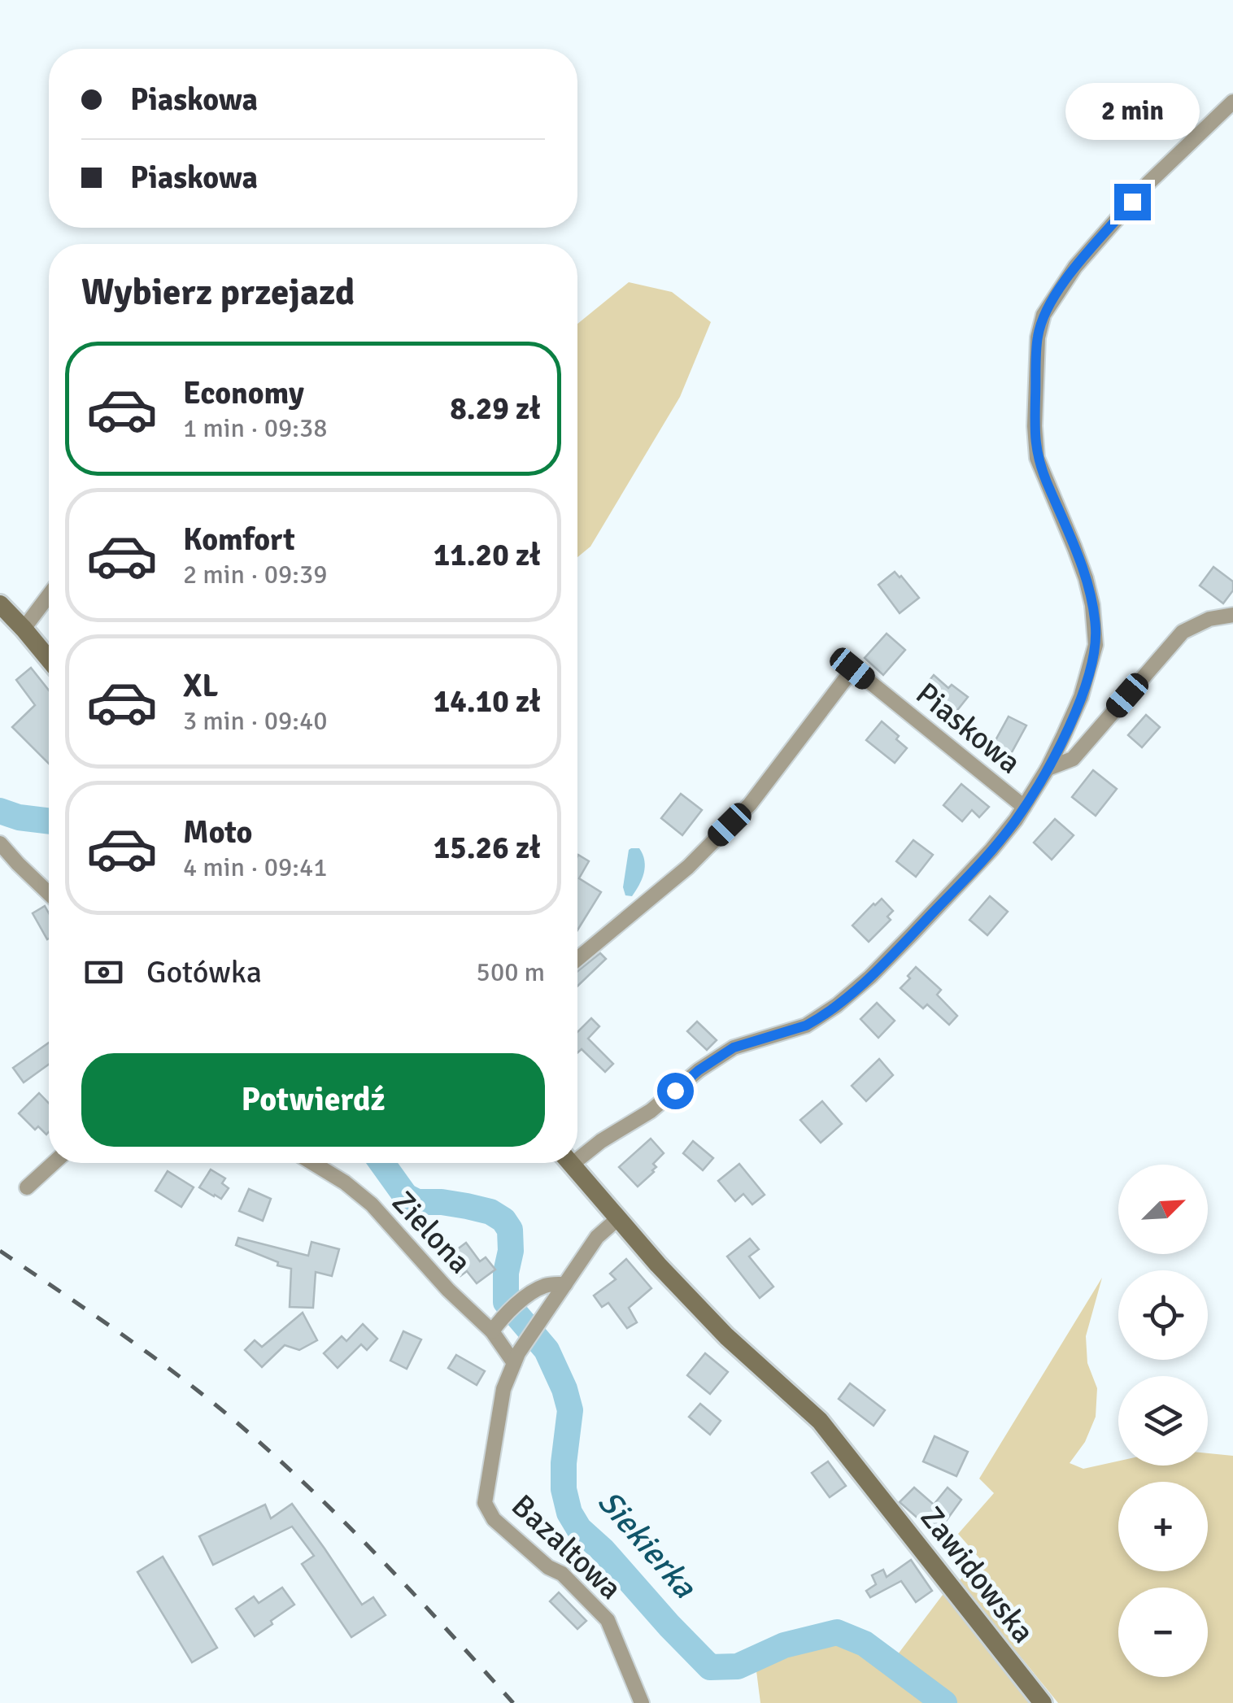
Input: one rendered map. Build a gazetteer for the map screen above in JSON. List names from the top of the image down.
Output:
{
  "streets": {
    "main road": ["Zawidowska"],
    "street": ["Piaskowa", "Zielona", "Bazaltowa"]
  },
  "crossings": [
    ["Zielona", "Bazaltowa"],
    ["Bazaltowa", "Zawidowska"]
  ],
  "water": ["Siekierka"],
  "north": "top right",
  "page": {
    "banner": ["Piaskowa", "Piaskowa"],
    "bubble": "2 min",
    "heading": "Wybierz przejazd",
    "list": [
      {
        "name": "Economy",
        "note": "1 min · 09:38",
        "value": "8.29 zł"
      },
      {
        "name": "Komfort",
        "note": "2 min · 09:39",
        "value": "11.20 zł"
      },
      {
        "name": "XL",
        "note": "3 min · 09:40",
        "value": "14.10 zł"
      },
      {
        "name": "Moto",
        "note": "4 min · 09:41",
        "value": "15.26 zł"
      }
    ],
    "pay": ["Gotówka", "500 m"],
    "buttons": "Potwierdź",
    "map_buttons": ["+", "−"]
  }
}
